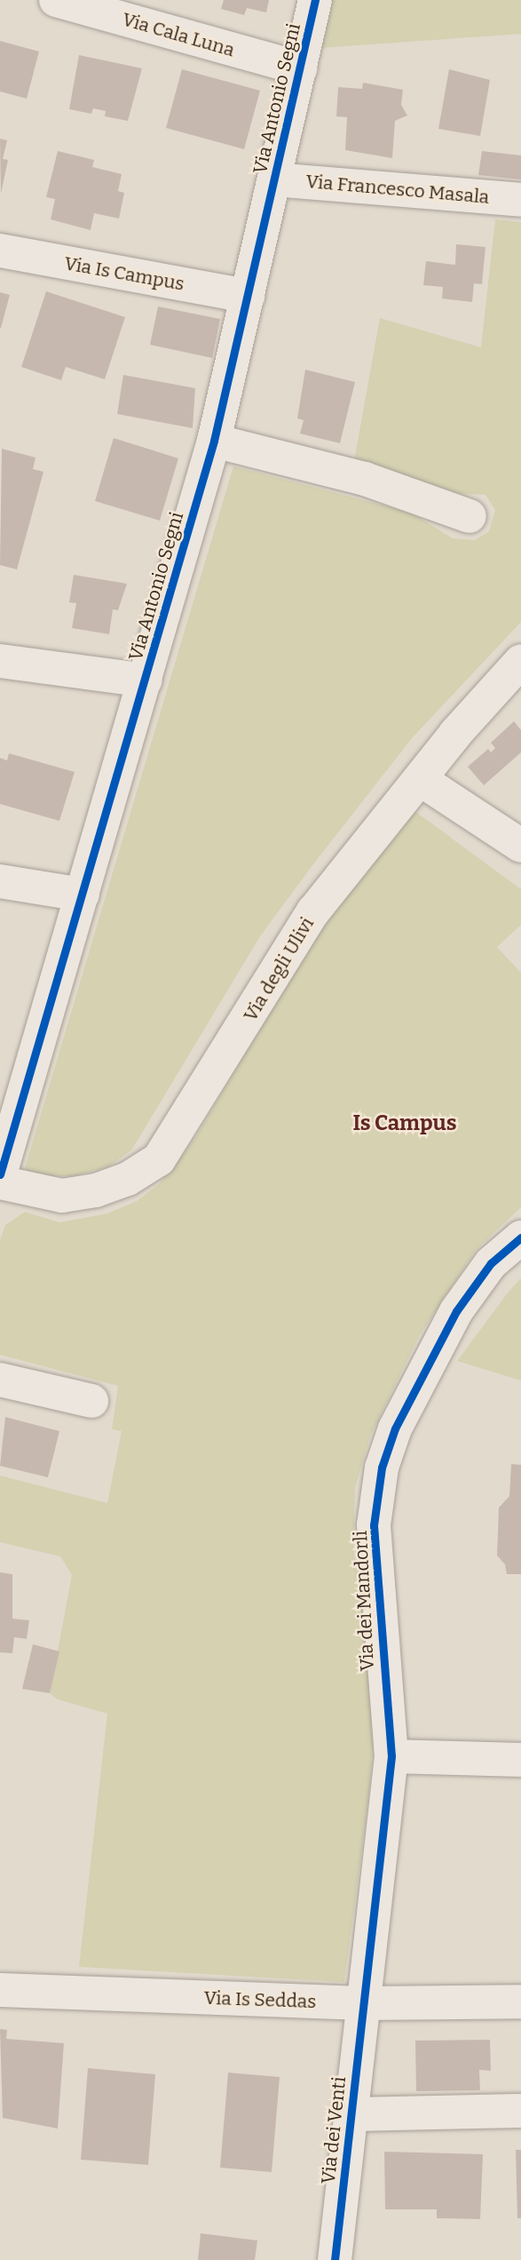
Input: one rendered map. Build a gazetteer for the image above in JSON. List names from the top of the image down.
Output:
{
  "streets": {
    "street": [
      "Via Cala Luna",
      "Via Antonio Segni",
      "Via Francesco Masala",
      "Via Is Campus",
      "Via degli Ulivi",
      "Via dei Mandorli",
      "Via Is Seddas",
      "Via dei Venti"
    ]
  },
  "crossings": [
    ["Via Cala Luna", "Via Antonio Segni"],
    ["Via Antonio Segni", "Via Francesco Masala"],
    ["Via Antonio Segni", "Via Is Campus"],
    ["Via dei Mandorli", "Via Is Seddas"],
    ["Via dei Mandorli", "Via dei Venti"],
    ["Via Is Seddas", "Via dei Venti"]
  ],
  "districts": ["Is Campus"]
}
